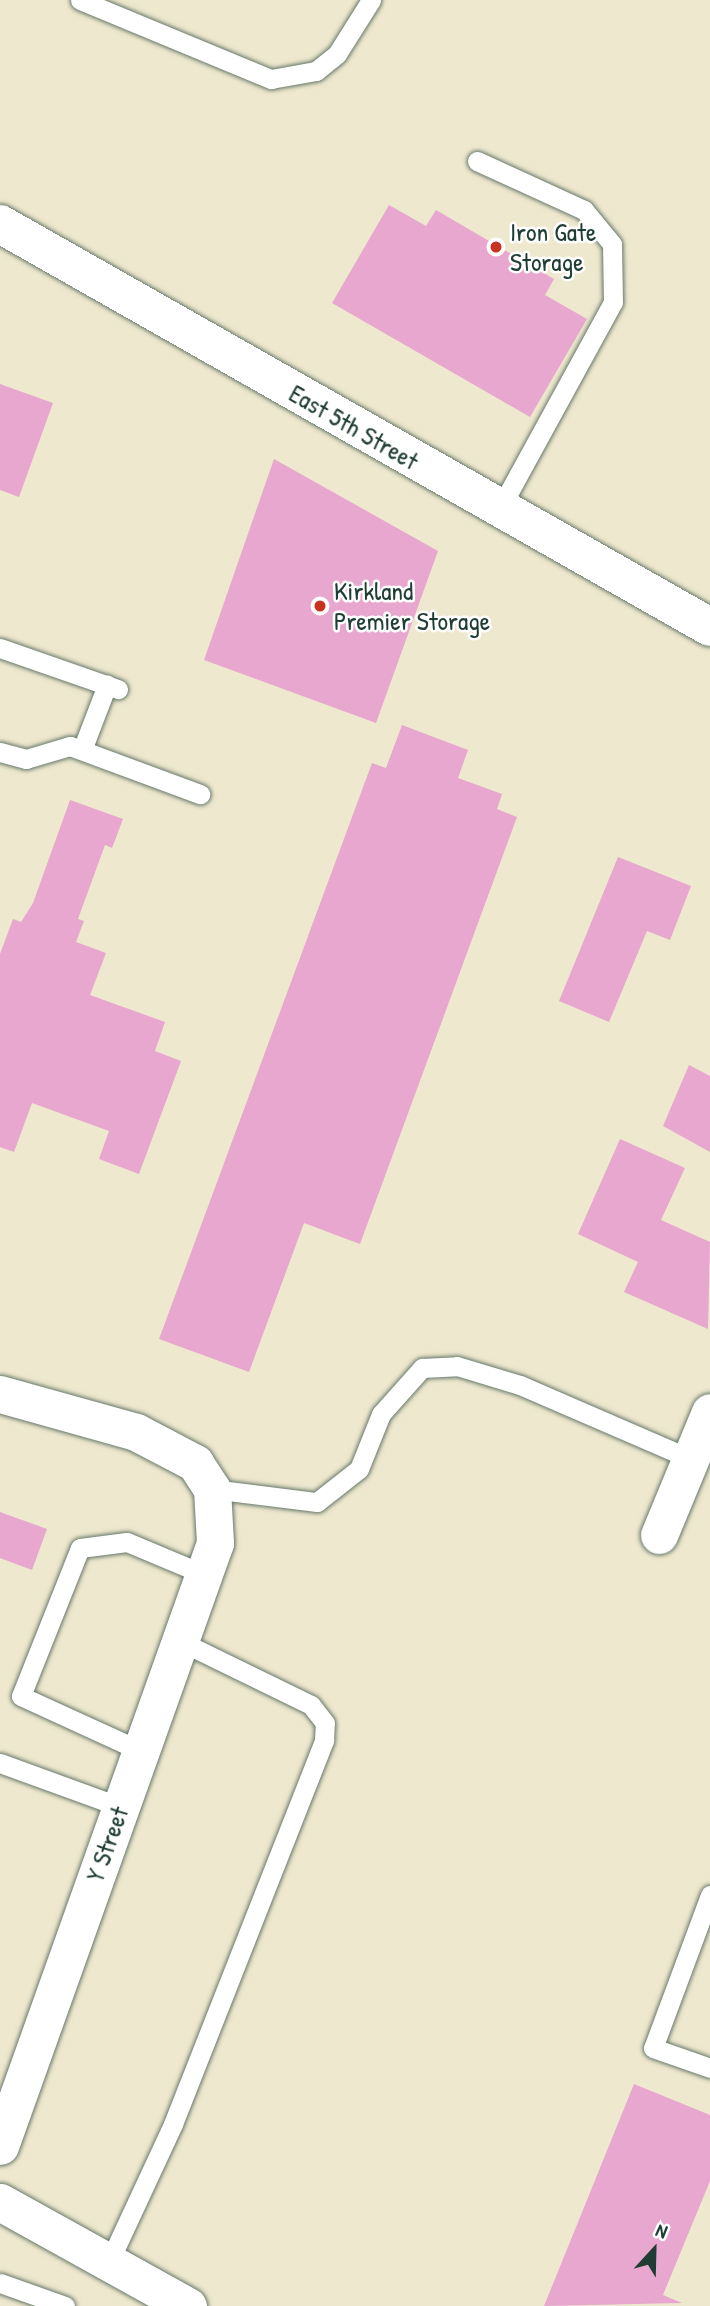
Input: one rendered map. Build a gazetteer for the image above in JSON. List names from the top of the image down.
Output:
{
  "streets": {
    "street": ["East 5th Street", "Y Street"]
  },
  "places": ["Iron Gate Storage", "Kirkland Premier Storage"],
  "north": "top"
}
